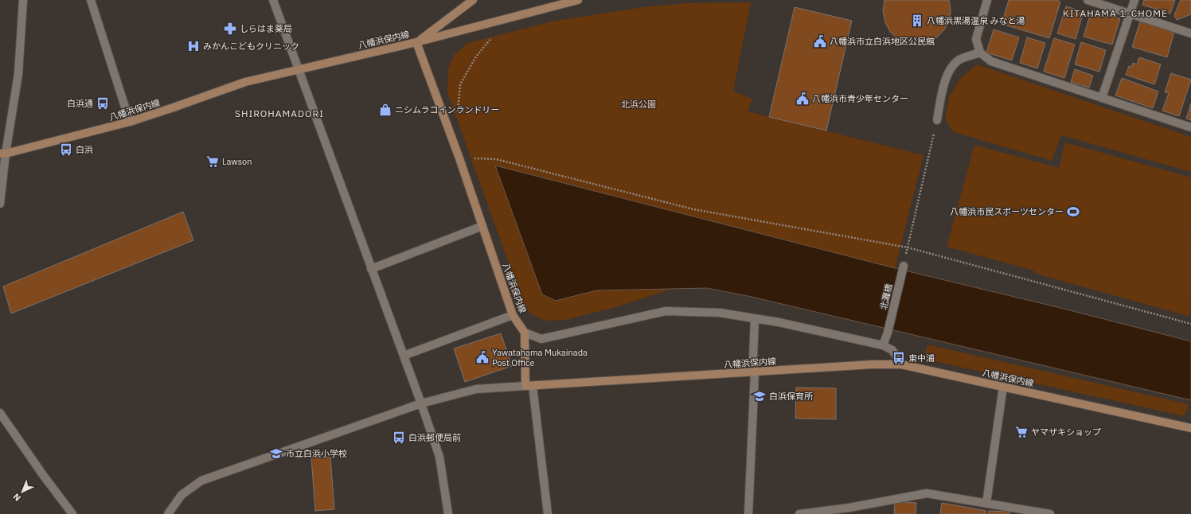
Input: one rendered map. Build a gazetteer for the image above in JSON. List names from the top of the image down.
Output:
{
  "streets": {
    "main road": ["八幡浜保内線"],
    "street": ["北灘橋"]
  },
  "districts": ["KITAHAMA 1-CHOME", "SHIROHAMADORI"],
  "parks": ["北浜公園"],
  "places": {
    "building": ["八幡浜黒湯温泉 みなと湯"],
    "pharmacy": ["しらはま薬局"],
    "public building": ["八幡浜市立白浜地区公民館", "八幡浜市青少年センター", "Yawatahama Mukainada Post Office"],
    "hospital": ["みかんこどもクリニック"],
    "bus stop": [
      "白浜通",
      "白浜",
      "東中浦",
      "白浜郵便局前"
    ],
    "shop": ["ニシムラコインランドリー"],
    "supermarket": ["Lawson", "ヤマザキショップ"],
    "sports": ["八幡浜市民スポーツセンター"],
    "school or university": ["白浜保育所", "市立白浜小学校"]
  },
  "north": "bottom left"
}
